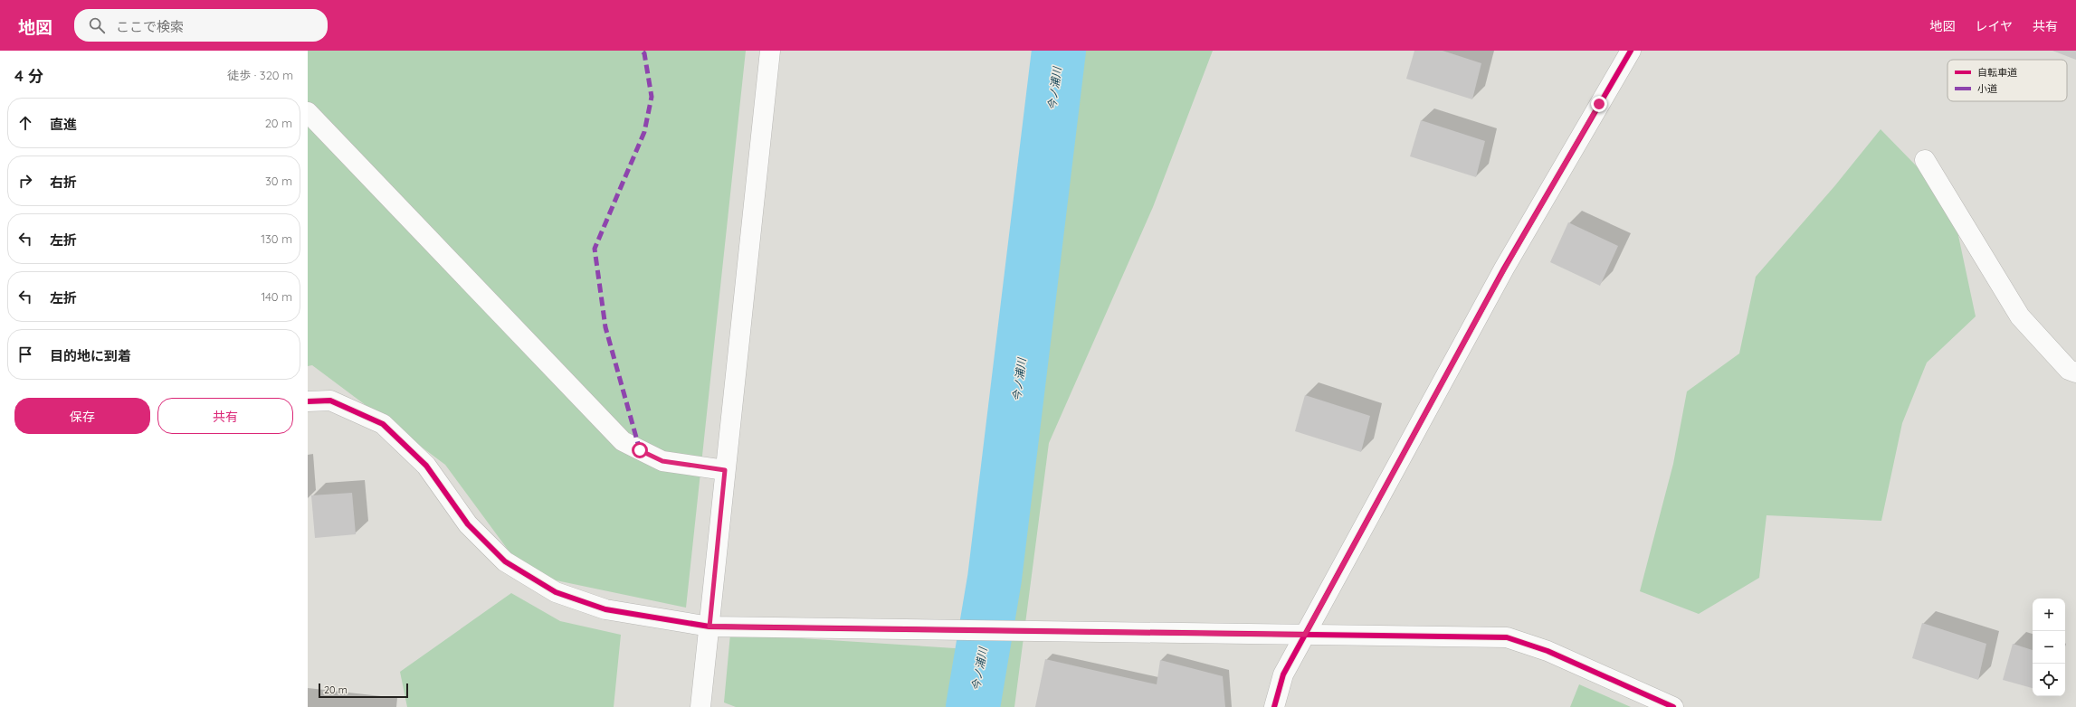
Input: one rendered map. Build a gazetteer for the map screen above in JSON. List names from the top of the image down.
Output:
{
  "water": ["今ノ浦川"],
  "legend": ["自転車道", "小道"],
  "scale_bar": "20 m",
  "page": {
    "header": "地図",
    "search": "ここで検索",
    "nav": ["地図", "レイヤ", "共有"],
    "heading": ["4 分", "徒歩 · 320 m"],
    "list": [
      ["直進", "20 m"],
      ["右折", "30 m"],
      ["左折", "130 m"],
      ["左折", "140 m"],
      "目的地に到着"
    ],
    "buttons": ["保存", "共有"],
    "map_buttons": ["+", "−"],
    "scale": "20 m"
  }
}
